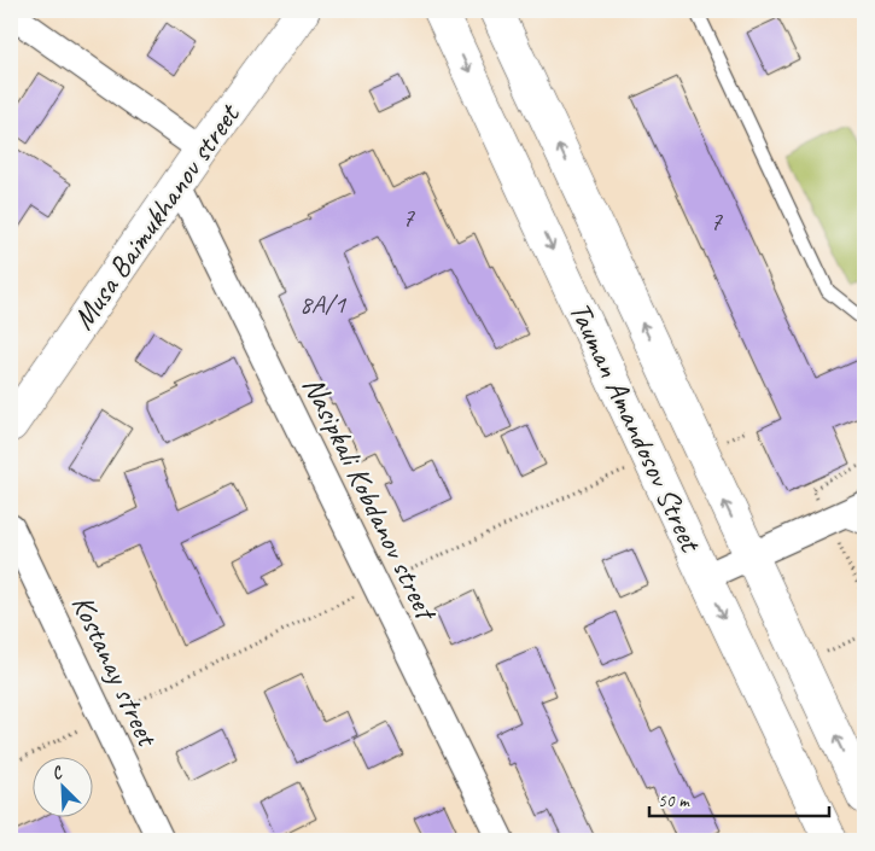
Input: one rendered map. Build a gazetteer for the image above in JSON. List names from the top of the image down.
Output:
{
  "streets": {
    "main road": ["Musa Baimukhanov street", "Tauman Amandosov Street"],
    "street": ["Nasipkali Kobdanov street", "Kostanay street"]
  },
  "crossings": [
    ["Musa Baimukhanov street", "Nasipkali Kobdanov street"]
  ],
  "house_numbers": ["7", "7", "8А/1"],
  "scale_bar": "50 m",
  "north": "top left"
}
